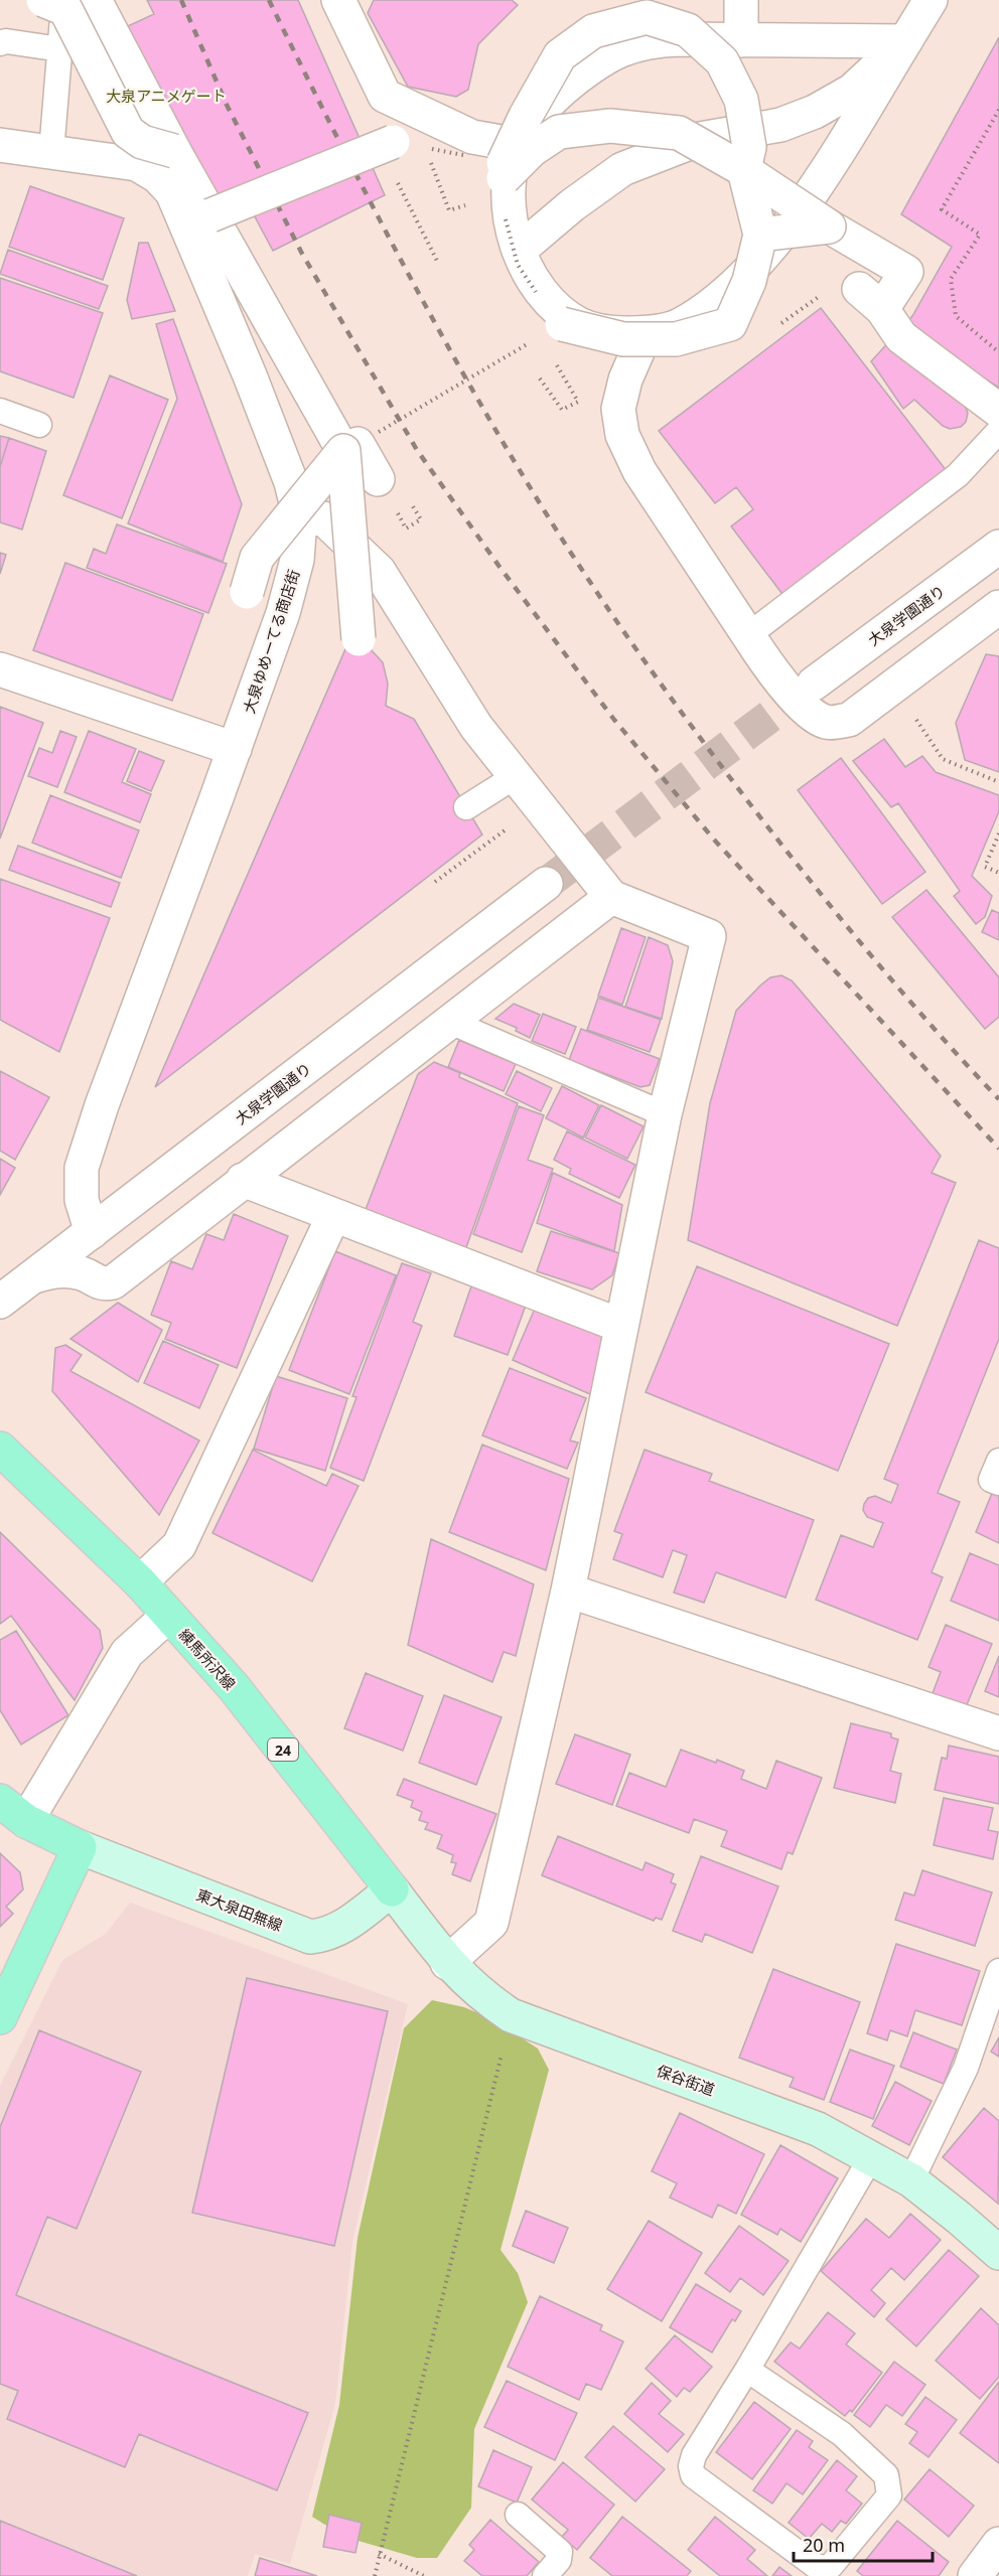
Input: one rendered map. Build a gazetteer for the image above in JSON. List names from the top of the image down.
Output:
{
  "streets": {
    "main road": [
      "練馬所沢線",
      "24",
      "東大泉田無線",
      "保谷街道"
    ],
    "street": ["大泉学園通り", "大泉ゆめーてる商店街"]
  },
  "crossings": [
    ["大泉学園通り", "大泉ゆめーてる商店街"],
    ["練馬所沢線", "東大泉田無線"],
    ["練馬所沢線", "保谷街道"],
    ["東大泉田無線", "保谷街道"]
  ],
  "parks": ["大泉アニメゲート"],
  "scale_bar": "20 m"
}
